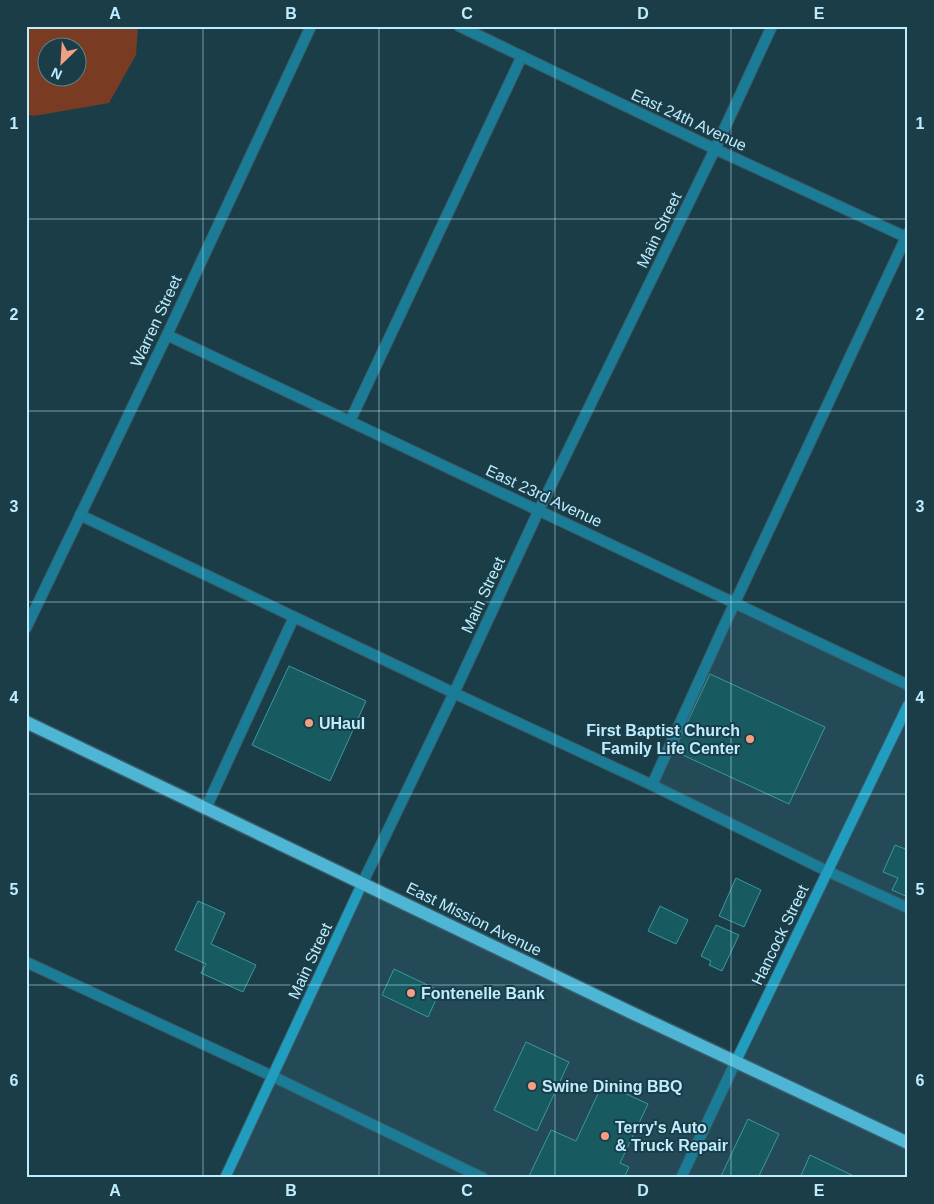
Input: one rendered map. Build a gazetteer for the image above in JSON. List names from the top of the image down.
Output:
{
  "streets": {
    "main road": ["East Mission Avenue"],
    "street": [
      "East 24th Avenue",
      "Main Street",
      "Warren Street",
      "East 23rd Avenue",
      "Hancock Street"
    ]
  },
  "crossings": [
    ["East 24th Avenue", "Main Street"],
    ["Main Street", "East 23rd Avenue"],
    ["Main Street", "East Mission Avenue"],
    ["Warren Street", "East 23rd Avenue"],
    ["East Mission Avenue", "Hancock Street"]
  ],
  "places": [
    "UHaul",
    "First Baptist Church Family Life Center",
    "Fontenelle Bank",
    "Swine Dining BBQ",
    "Terry's Auto & Truck Repair"
  ],
  "north": "bottom left",
  "grid": {
    "columns": [
      "A",
      "B",
      "C",
      "D",
      "E"
    ],
    "rows": [
      "1",
      "2",
      "3",
      "4",
      "5",
      "6"
    ]
  }
}
